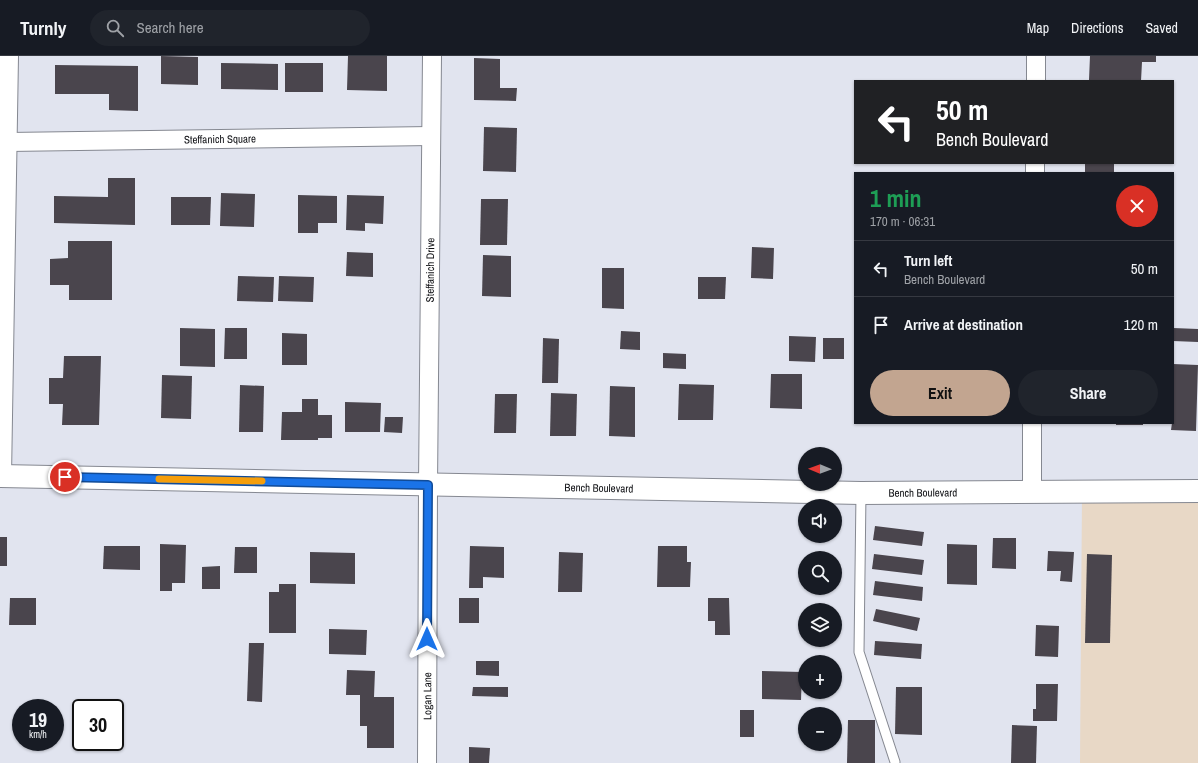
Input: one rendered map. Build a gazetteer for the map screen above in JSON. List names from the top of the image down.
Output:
{
  "streets": {
    "main road": ["Bench Boulevard"],
    "street": ["Steffanich Square", "Steffanich Drive", "Logan Lane"]
  },
  "crossings": [
    ["Steffanich Square", "Steffanich Drive"],
    ["Steffanich Drive", "Bench Boulevard"],
    ["Steffanich Drive", "Logan Lane"],
    ["Bench Boulevard", "Logan Lane"]
  ],
  "north": "left",
  "page": {
    "header": "Turnly",
    "search": "Search here",
    "nav": ["Map", "Directions", "Saved"],
    "turn": ["50 m", "Bench Boulevard"],
    "heading": ["1 min", "170 m · 06:31"],
    "list": [
      {
        "name": "Turn left",
        "note": "Bench Boulevard",
        "value": "50 m"
      },
      {
        "name": "Arrive at destination",
        "value": "120 m"
      }
    ],
    "buttons": ["Exit", "Share"],
    "map_buttons": ["+", "−"],
    "speed": "19 km/h",
    "limit": "30"
  }
}
